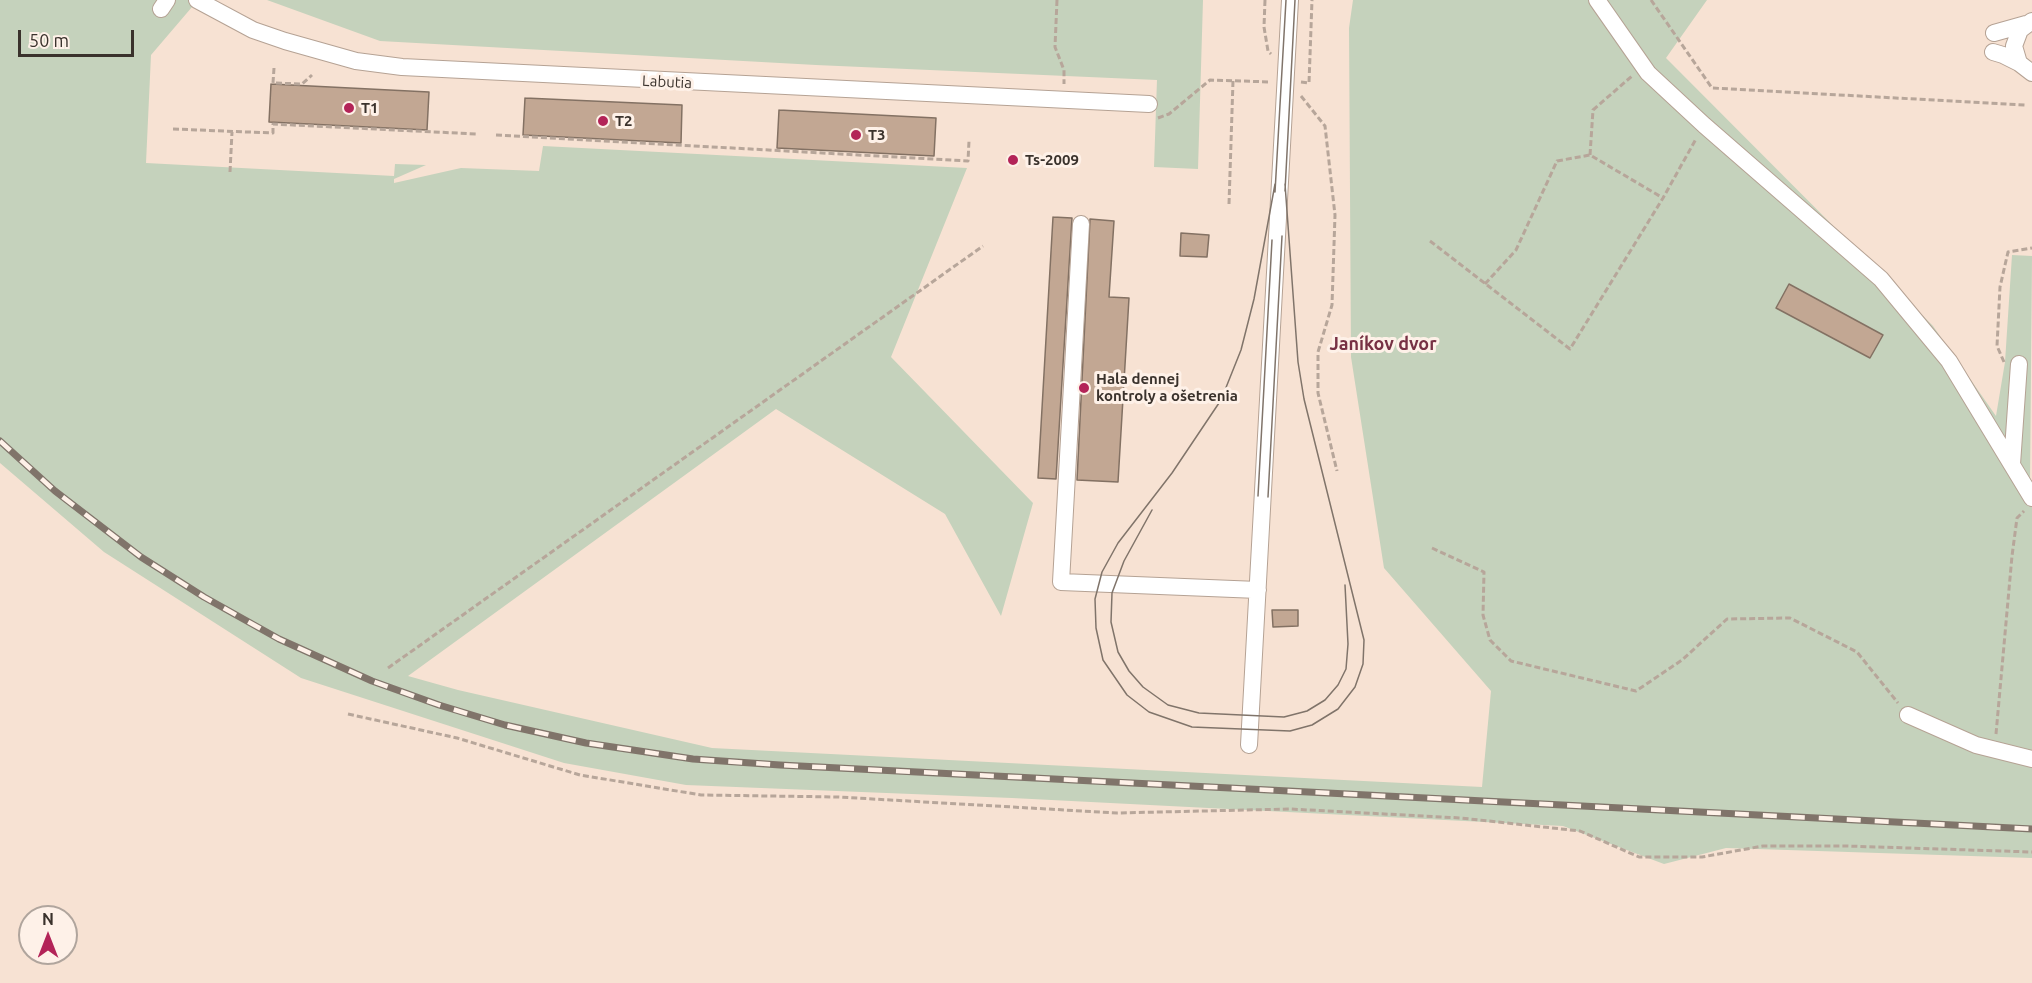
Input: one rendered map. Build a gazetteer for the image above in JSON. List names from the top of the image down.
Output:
{
  "streets": {
    "street": ["Labutia"]
  },
  "districts": ["Janíkov dvor"],
  "places": [
    "T1",
    "T2",
    "T3",
    "Ts-2009",
    "Hala dennej kontroly a ošetrenia"
  ],
  "scale_bar": "50 m",
  "north": "top"
}
